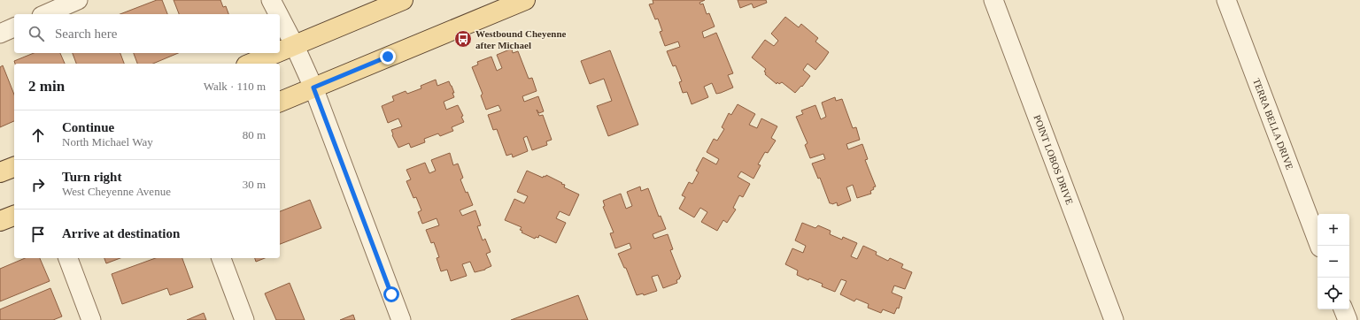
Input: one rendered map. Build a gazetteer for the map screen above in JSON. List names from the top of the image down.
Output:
{
  "streets": {
    "street": ["TERRA BELLA DRIVE", "POINT LOBOS DRIVE"]
  },
  "places": {
    "bus stop": ["Westbound Cheyenne after Michael"]
  },
  "page": {
    "search": "Search here",
    "heading": ["2 min", "Walk · 110 m"],
    "list": [
      ["Continue", "North Michael Way", "80 m"],
      ["Turn right", "West Cheyenne Avenue", "30 m"],
      "Arrive at destination"
    ],
    "map_buttons": ["+", "−"]
  }
}
